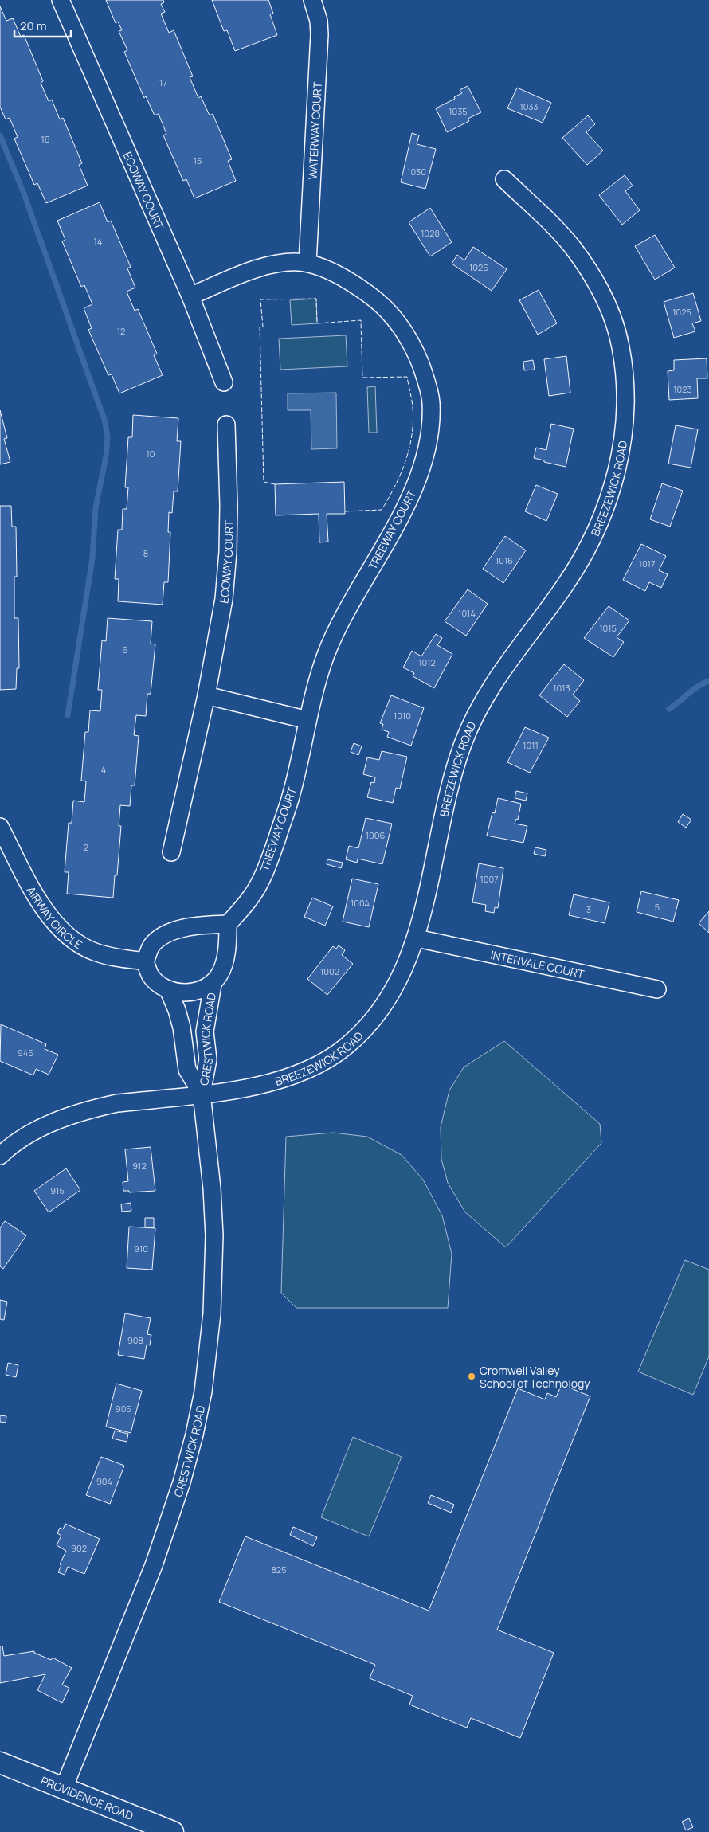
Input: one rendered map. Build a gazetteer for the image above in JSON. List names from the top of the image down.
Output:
{
  "streets": {
    "street": [
      "WATERWAY COURT",
      "ECOWAY COURT",
      "BREEZEWICK ROAD",
      "TREEWAY COURT",
      "AIRWAY CIRCLE",
      "INTERVALE COURT",
      "CRESTWICK ROAD",
      "PROVIDENCE ROAD"
    ]
  },
  "crossings": [
    ["WATERWAY COURT", "TREEWAY COURT"],
    ["ECOWAY COURT", "TREEWAY COURT"],
    ["BREEZEWICK ROAD", "INTERVALE COURT"],
    ["BREEZEWICK ROAD", "CRESTWICK ROAD"],
    ["TREEWAY COURT", "AIRWAY CIRCLE"],
    ["TREEWAY COURT", "CRESTWICK ROAD"],
    ["AIRWAY CIRCLE", "CRESTWICK ROAD"],
    ["CRESTWICK ROAD", "PROVIDENCE ROAD"]
  ],
  "places": ["Cromwell Valley School of Technology"],
  "house_numbers": [
    "17",
    "1033",
    "1035",
    "16",
    "15",
    "1030",
    "1028",
    "14",
    "1026",
    "1025",
    "12",
    "1023",
    "10",
    "8",
    "1016",
    "1017",
    "1014",
    "1015",
    "6",
    "1012",
    "1013",
    "1010",
    "1011",
    "4",
    "1006",
    "2",
    "1007",
    "1004",
    "5",
    "3",
    "1002",
    "946",
    "912",
    "915",
    "910",
    "908",
    "906",
    "904",
    "902",
    "825"
  ],
  "scale_bar": "20 m"
}
